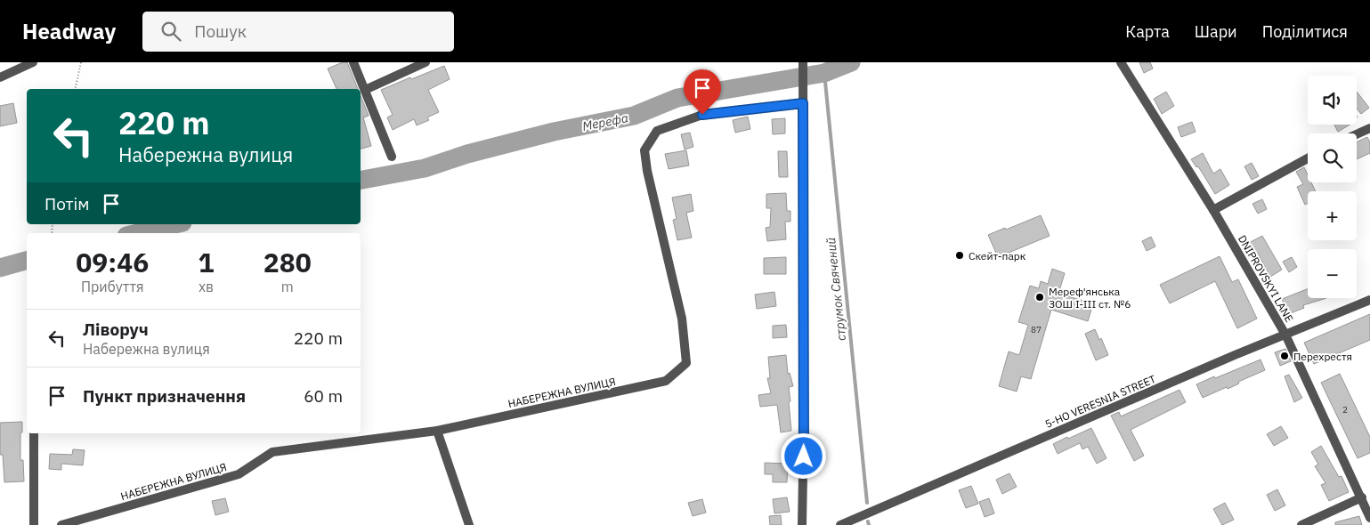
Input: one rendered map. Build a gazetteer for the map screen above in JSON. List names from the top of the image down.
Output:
{
  "streets": {
    "street": ["DNIPROVSKYI LANE", "НАБЕРЕЖНА ВУЛИЦЯ", "5-HO VERESNIA STREET"]
  },
  "crossings": [
    ["DNIPROVSKYI LANE", "5-HO VERESNIA STREET"]
  ],
  "water": ["Мерефа", "струмок Свячений"],
  "places": ["Скейт-парк", "Мереф'янська ЗОШ І-ІІІ ст. №6", "Перехрестя"],
  "house_numbers": ["87", "2"],
  "page": {
    "header": "Headway",
    "search": "Пошук",
    "nav": ["Карта", "Шари", "Поділитися"],
    "map_buttons": ["+", "−"],
    "turn": ["220 m", "Набережна вулиця"],
    "then": "Потім",
    "eta": [
      "09:46",
      "Прибуття",
      "1",
      "хв",
      "280",
      "m"
    ],
    "list": [
      {
        "name": "Ліворуч",
        "note": "Набережна вулиця",
        "value": "220 m"
      },
      {
        "name": "Пункт призначення",
        "value": "60 m"
      }
    ]
  }
}
